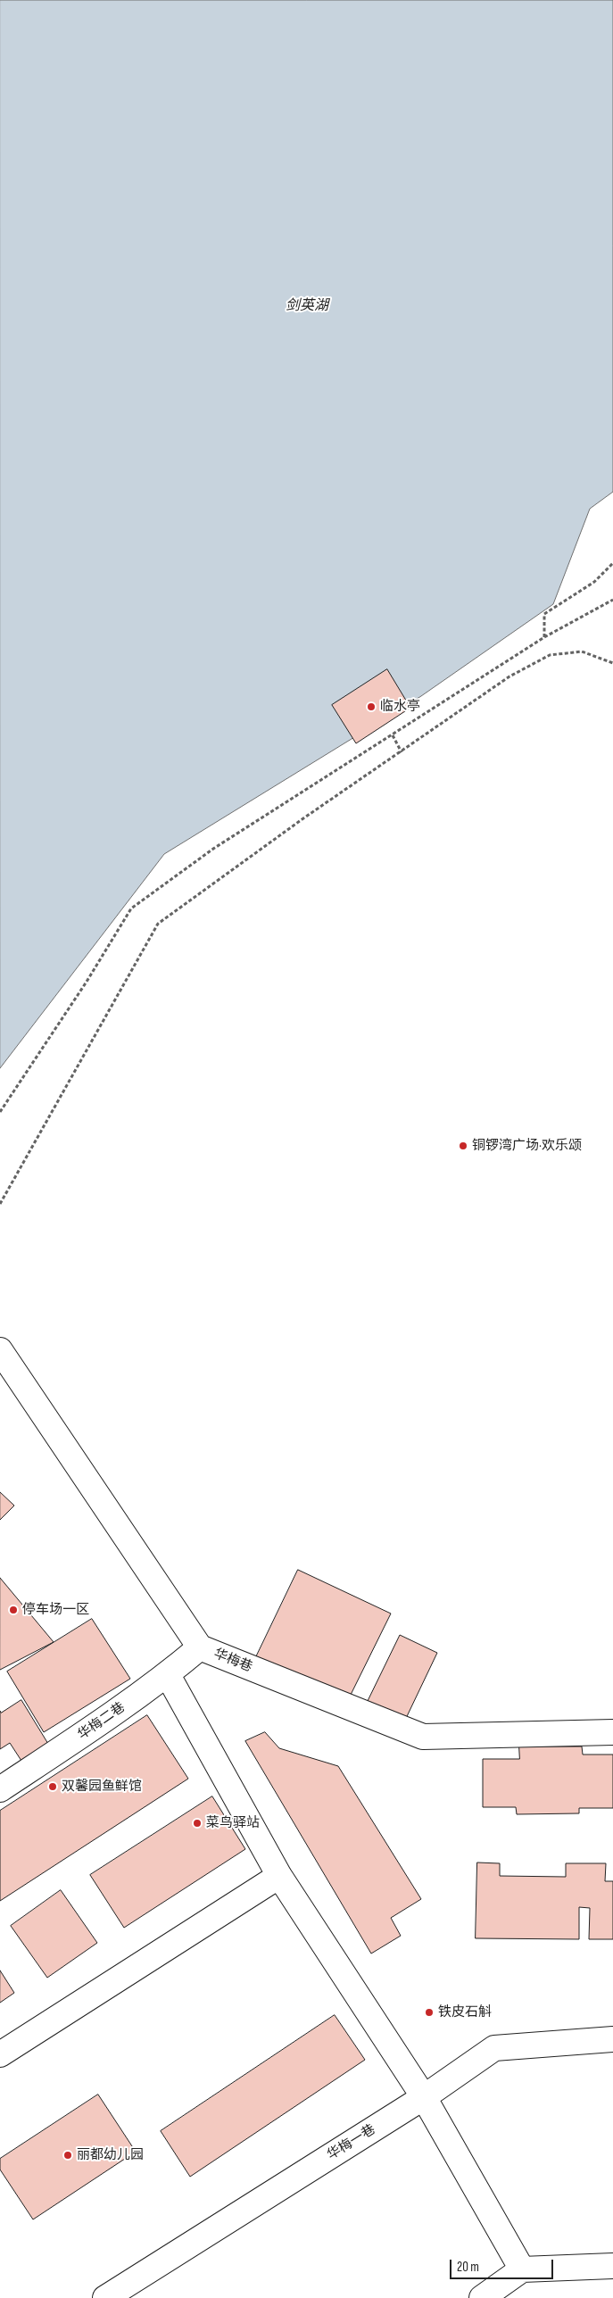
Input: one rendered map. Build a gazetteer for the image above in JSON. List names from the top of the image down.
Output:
{
  "streets": {
    "street": ["华梅巷", "华梅二巷", "华梅一巷"]
  },
  "crossings": [
    ["华梅巷", "华梅二巷"]
  ],
  "water": ["剑英湖"],
  "places": [
    "临水亭",
    "铜锣湾广场·欢乐颂",
    "停车场一区",
    "双馨园鱼鲜馆",
    "菜鸟驿站",
    "铁皮石斛",
    "丽都幼儿园"
  ],
  "scale_bar": "20 m"
}
